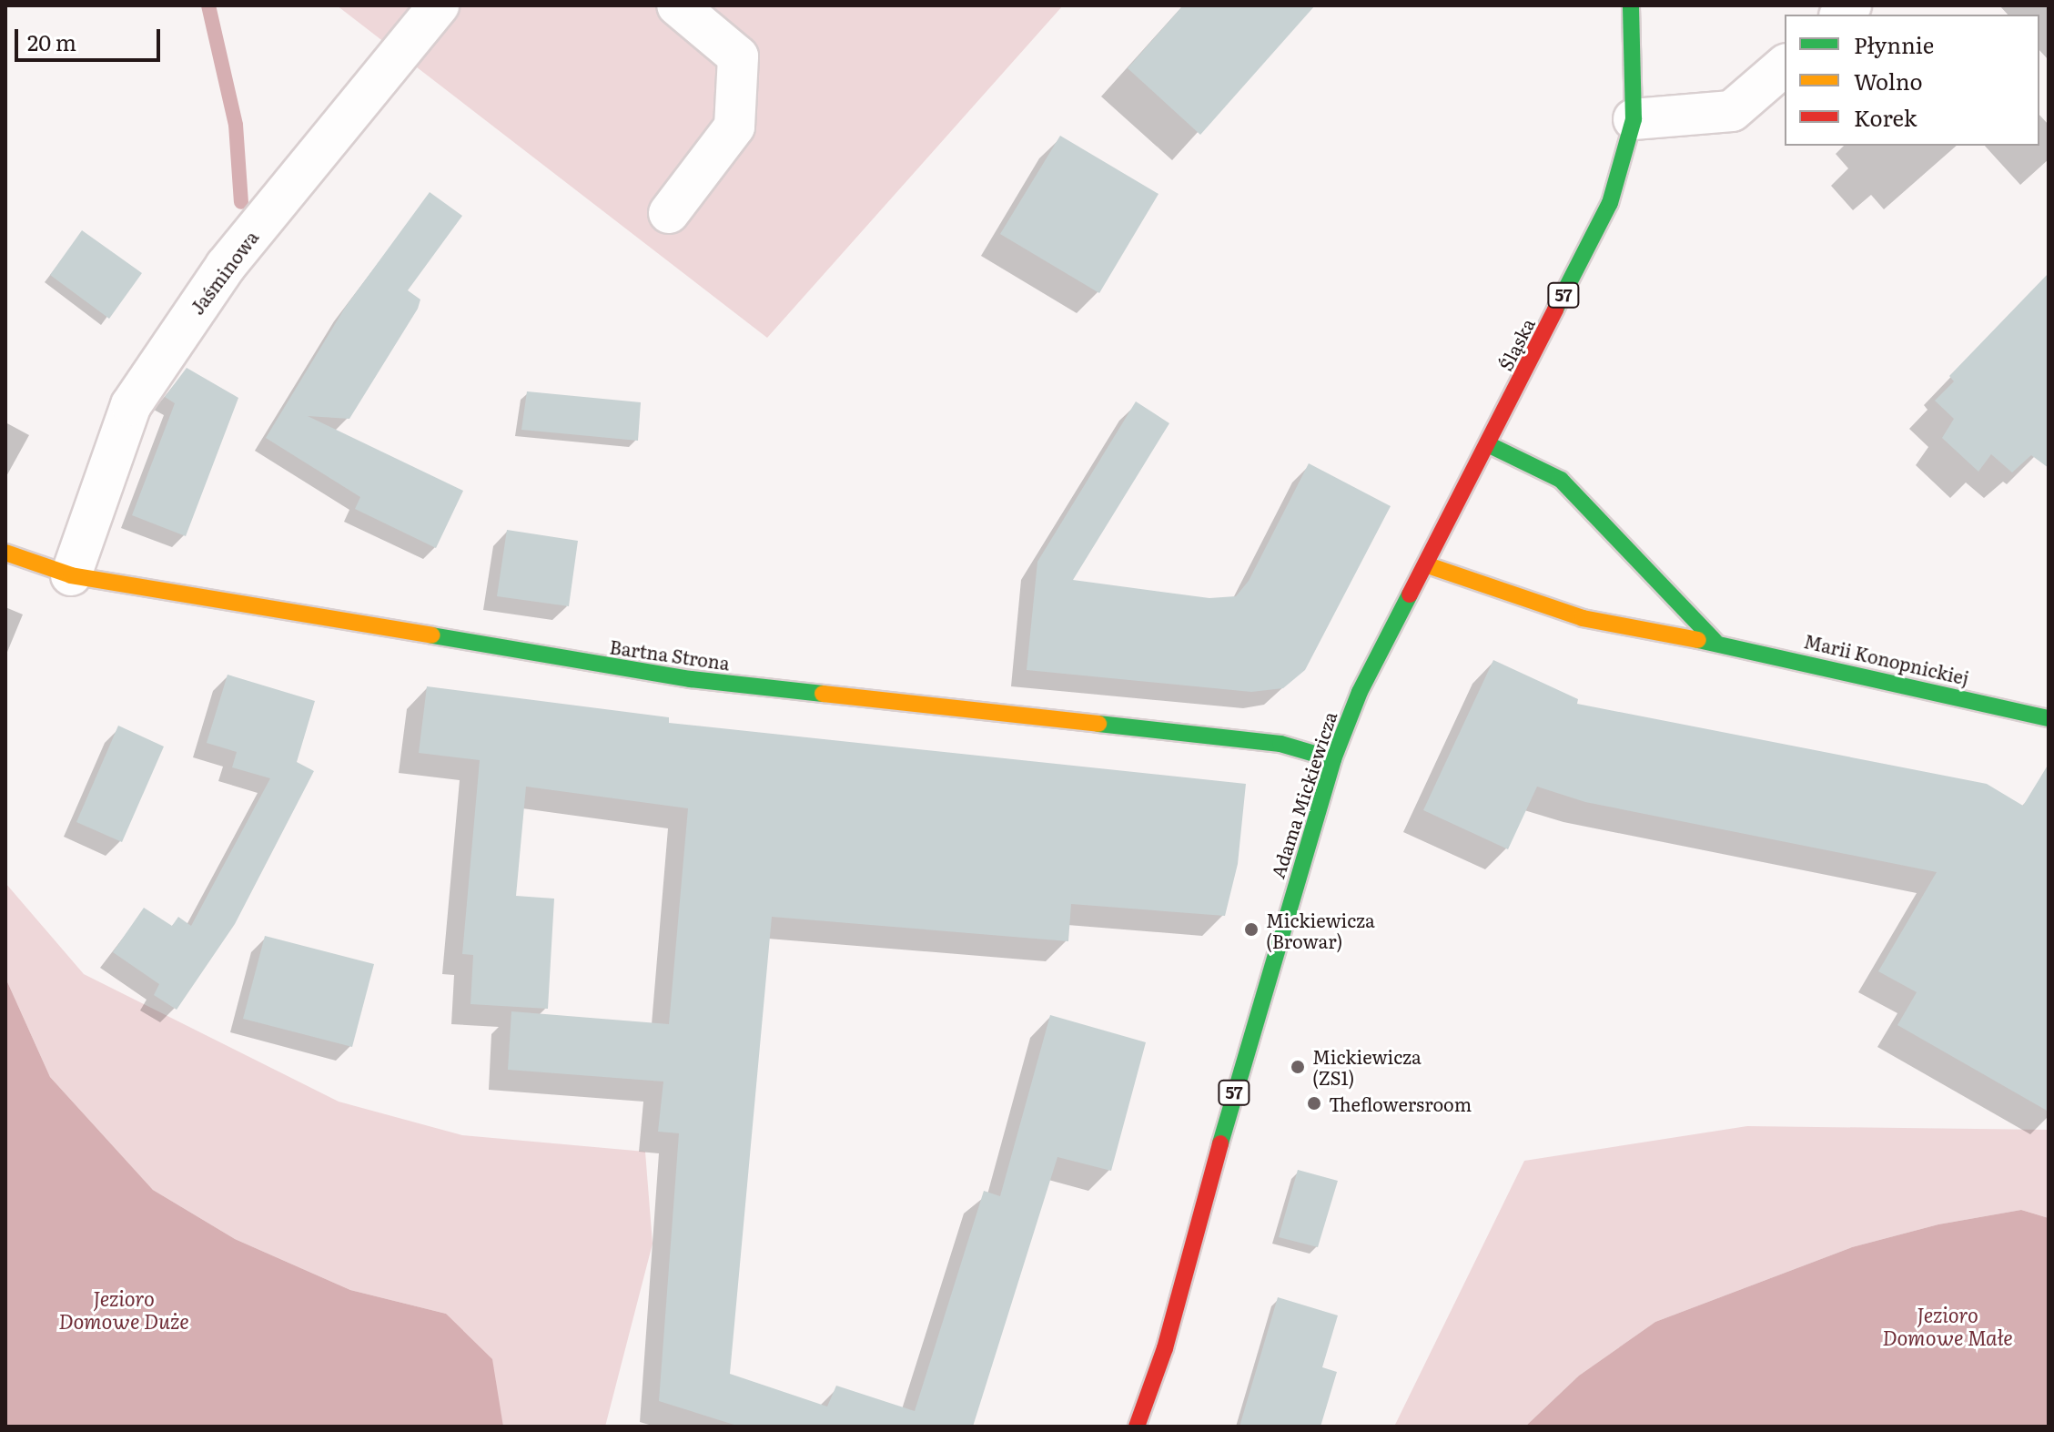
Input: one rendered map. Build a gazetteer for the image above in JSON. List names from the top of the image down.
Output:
{
  "streets": {
    "street": [
      "Jaśminowa",
      "57",
      "Śląska",
      "Bartna Strona",
      "Marii Konopnickiej",
      "Adama Mickiewicza"
    ]
  },
  "crossings": [
    ["Jaśminowa", "Bartna Strona"],
    ["Śląska", "Marii Konopnickiej"],
    ["Śląska", "Adama Mickiewicza"],
    ["Bartna Strona", "Adama Mickiewicza"],
    ["Marii Konopnickiej", "Adama Mickiewicza"]
  ],
  "water": ["Jezioro Domowe Duże", "Jezioro Domowe Małe"],
  "places": ["Mickiewicza (Browar)", "Mickiewicza (ZS1)", "Theflowersroom"],
  "legend": ["Płynnie", "Wolno", "Korek"],
  "scale_bar": "20 m"
}
